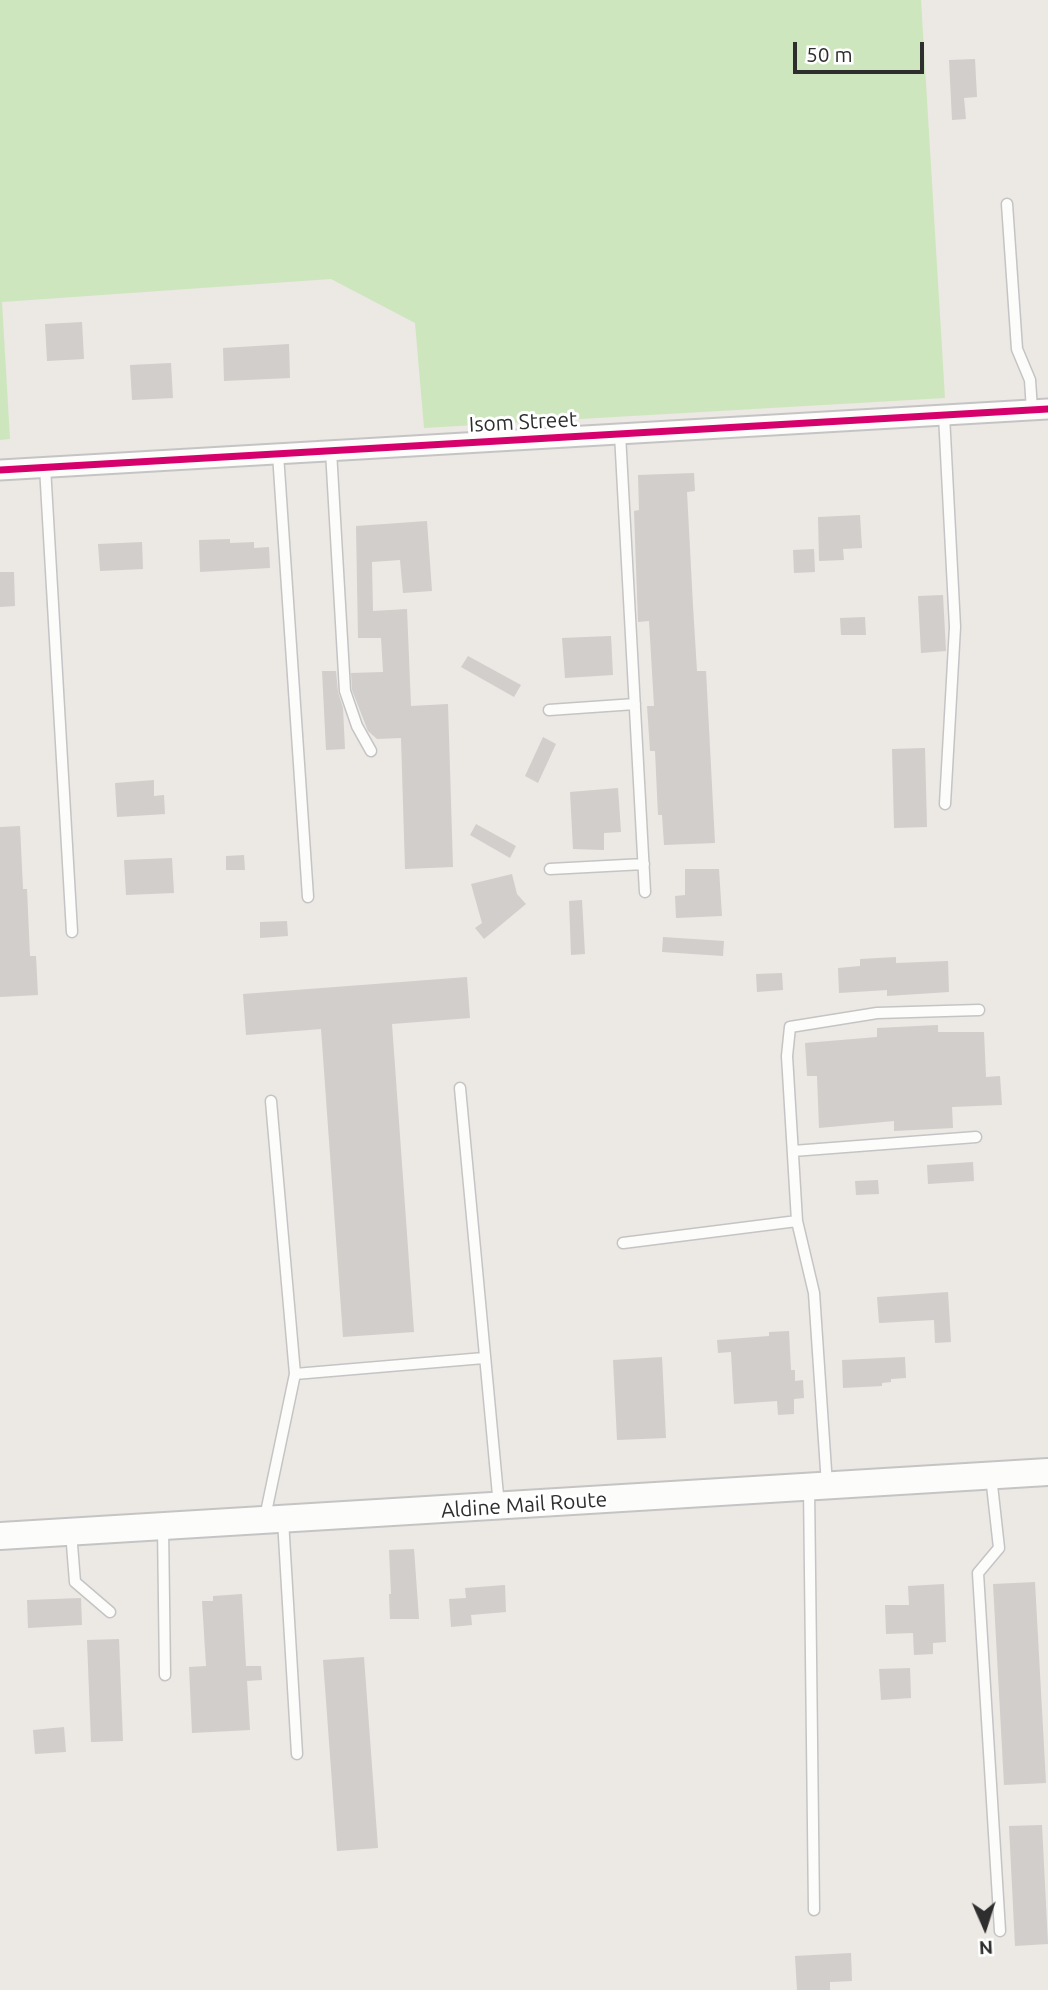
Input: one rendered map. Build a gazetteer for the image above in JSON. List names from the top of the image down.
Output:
{
  "streets": {
    "main road": ["Aldine Mail Route"],
    "street": ["Isom Street"]
  },
  "scale_bar": "50 m",
  "north": "bottom"
}
